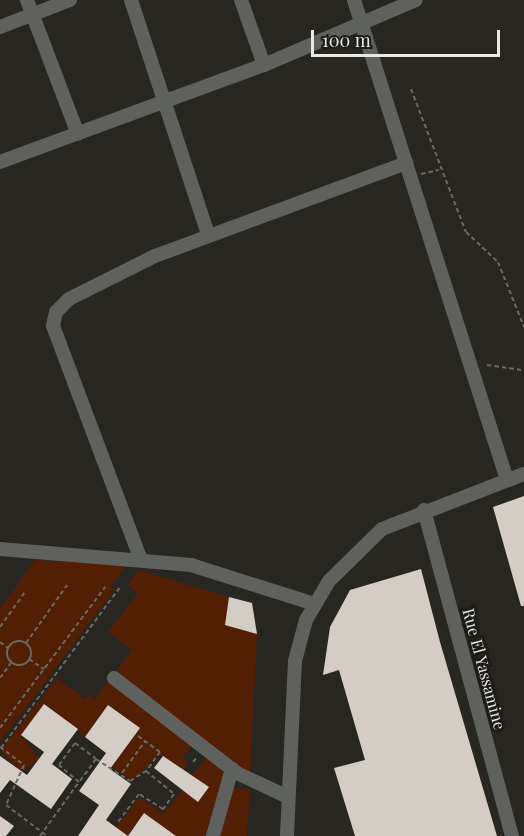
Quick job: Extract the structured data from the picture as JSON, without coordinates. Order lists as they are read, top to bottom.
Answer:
{
  "streets": {
    "street": ["Rue El Yassamine"]
  },
  "scale_bar": "100 m"
}
